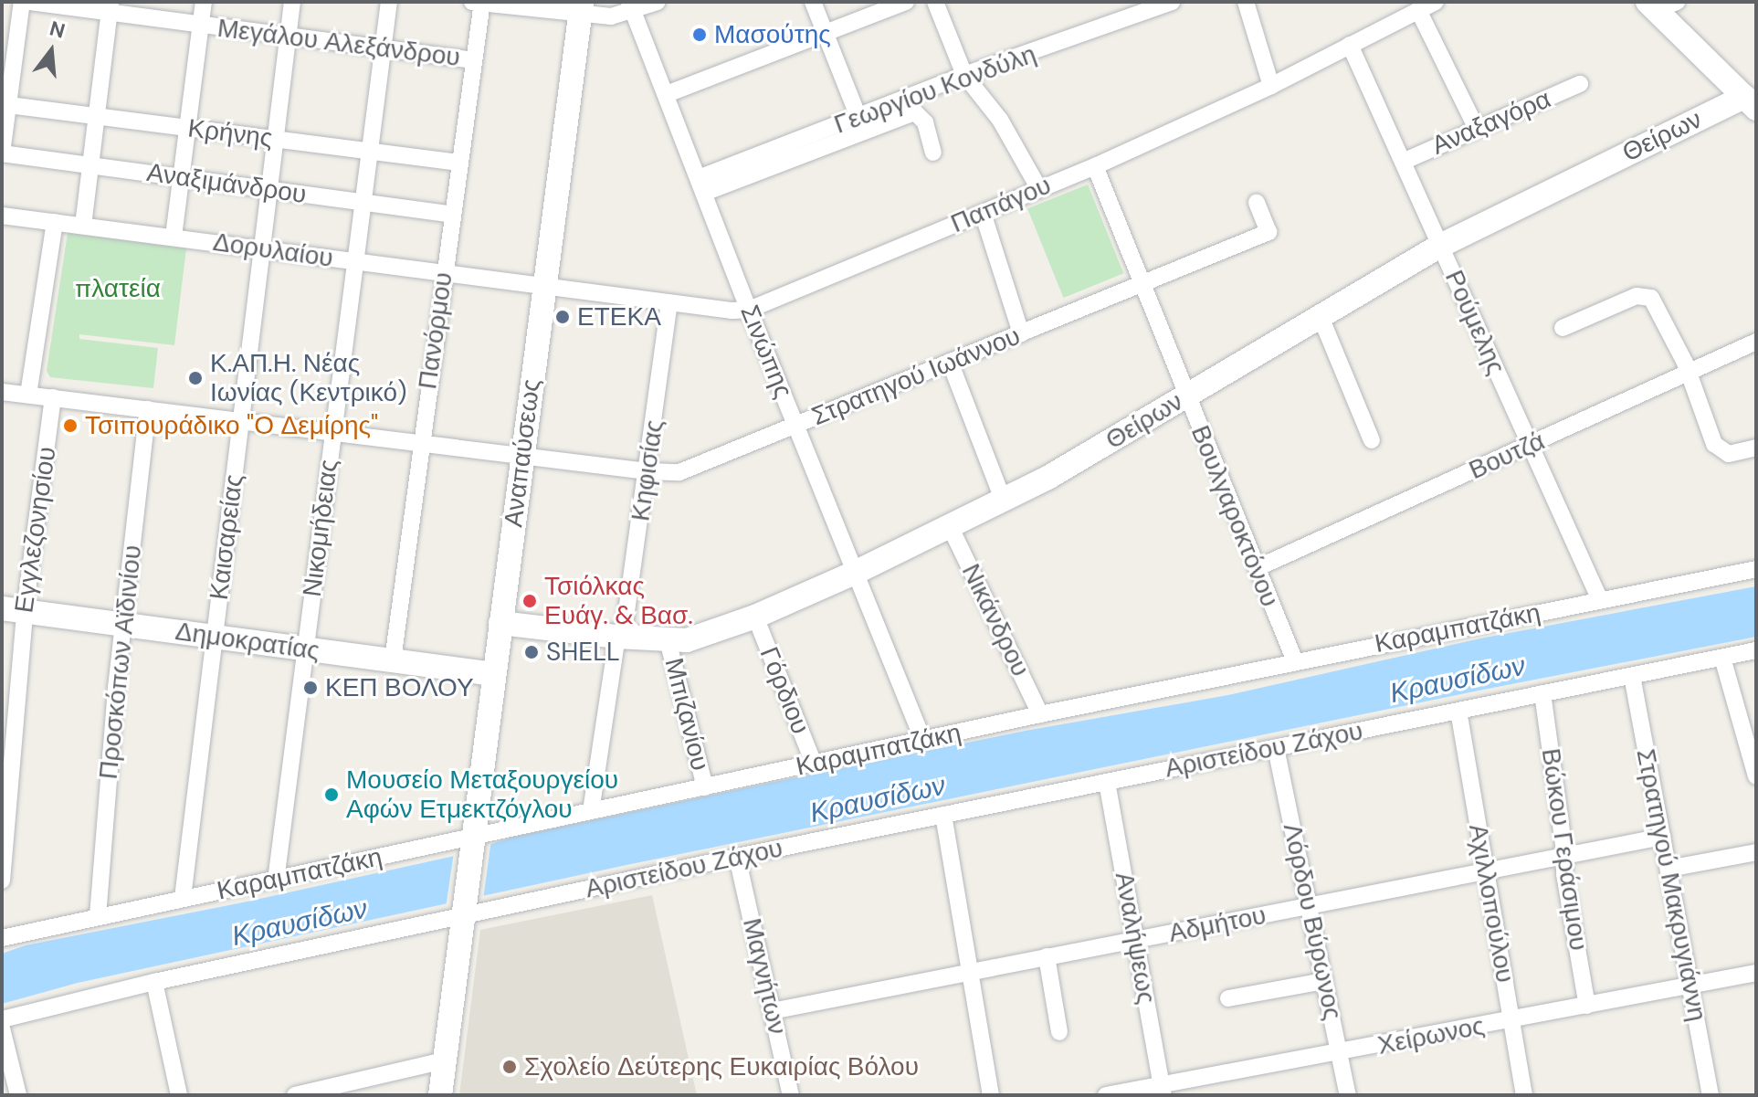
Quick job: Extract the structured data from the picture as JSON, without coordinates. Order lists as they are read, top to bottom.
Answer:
{
  "streets": {
    "street": [
      "Μεγάλου Αλεξάνδρου",
      "Γεωργίου Κονδύλη",
      "Αναξαγόρα",
      "Κρήνης",
      "Θείρων",
      "Αναξιμάνδρου",
      "Παπάγου",
      "Δορυλαίου",
      "Ρούμελης",
      "Πανόρμου",
      "Σινώπης",
      "Στρατηγού Ιωάννου",
      "Αναπαύσεως",
      "Βουτζά",
      "Κηφισίας",
      "Βουλγαροκτόνου",
      "Νικομήδειας",
      "Εγγλεζονησίου",
      "Καισαρείας",
      "Νικάνδρου",
      "Καραμπατζάκη",
      "Δημοκρατίας",
      "Προσκόπων Αϊδινίου",
      "Γόρδιου",
      "Μπιζανίου",
      "Αριστείδου Ζάχου",
      "Βώκου Γεράσιμου",
      "Στρατηγού Μακρυγιάννη",
      "Αχιλλοπούλου",
      "Λόρδου Βύρωνος",
      "Αδμήτου",
      "Αναλήψεως",
      "Μαγνήτων",
      "Χείρωνος"
    ]
  },
  "crossings": [
    ["Μεγάλου Αλεξάνδρου", "Πανόρμου"],
    ["Μεγάλου Αλεξάνδρου", "Νικομήδειας"],
    ["Μεγάλου Αλεξάνδρου", "Καισαρείας"],
    ["Γεωργίου Κονδύλη", "Σινώπης"],
    ["Αναξαγόρα", "Ρούμελης"],
    ["Κρήνης", "Πανόρμου"],
    ["Κρήνης", "Νικομήδειας"],
    ["Κρήνης", "Καισαρείας"],
    ["Θείρων", "Ρούμελης"],
    ["Θείρων", "Σινώπης"],
    ["Θείρων", "Αναπαύσεως"],
    ["Θείρων", "Κηφισίας"],
    ["Θείρων", "Βουλγαροκτόνου"],
    ["Θείρων", "Νικάνδρου"],
    ["Θείρων", "Γόρδιου"],
    ["Θείρων", "Μπιζανίου"],
    ["Αναξιμάνδρου", "Πανόρμου"],
    ["Αναξιμάνδρου", "Νικομήδειας"],
    ["Αναξιμάνδρου", "Καισαρείας"],
    ["Παπάγου", "Δορυλαίου"],
    ["Παπάγου", "Ρούμελης"],
    ["Παπάγου", "Σινώπης"],
    ["Παπάγου", "Αναπαύσεως"],
    ["Παπάγου", "Κηφισίας"],
    ["Παπάγου", "Βουλγαροκτόνου"],
    ["Δορυλαίου", "Πανόρμου"],
    ["Δορυλαίου", "Αναπαύσεως"],
    ["Δορυλαίου", "Νικομήδειας"],
    ["Δορυλαίου", "Καισαρείας"],
    ["Ρούμελης", "Βουτζά"],
    ["Ρούμελης", "Καραμπατζάκη"],
    ["Πανόρμου", "Στρατηγού Ιωάννου"],
    ["Πανόρμου", "Δημοκρατίας"],
    ["Σινώπης", "Στρατηγού Ιωάννου"],
    ["Σινώπης", "Καραμπατζάκη"],
    ["Στρατηγού Ιωάννου", "Αναπαύσεως"],
    ["Στρατηγού Ιωάννου", "Κηφισίας"],
    ["Στρατηγού Ιωάννου", "Βουλγαροκτόνου"],
    ["Στρατηγού Ιωάννου", "Νικομήδειας"],
    ["Στρατηγού Ιωάννου", "Εγγλεζονησίου"],
    ["Στρατηγού Ιωάννου", "Καισαρείας"],
    ["Στρατηγού Ιωάννου", "Προσκόπων Αϊδινίου"],
    ["Αναπαύσεως", "Καραμπατζάκη"],
    ["Αναπαύσεως", "Δημοκρατίας"],
    ["Αναπαύσεως", "Αριστείδου Ζάχου"],
    ["Βουτζά", "Βουλγαροκτόνου"],
    ["Κηφισίας", "Καραμπατζάκη"],
    ["Βουλγαροκτόνου", "Καραμπατζάκη"],
    ["Νικομήδειας", "Καραμπατζάκη"],
    ["Νικομήδειας", "Δημοκρατίας"],
    ["Εγγλεζονησίου", "Δημοκρατίας"],
    ["Καισαρείας", "Καραμπατζάκη"],
    ["Καισαρείας", "Δημοκρατίας"],
    ["Νικάνδρου", "Καραμπατζάκη"],
    ["Καραμπατζάκη", "Προσκόπων Αϊδινίου"],
    ["Καραμπατζάκη", "Γόρδιου"],
    ["Καραμπατζάκη", "Μπιζανίου"],
    ["Δημοκρατίας", "Προσκόπων Αϊδινίου"],
    ["Αριστείδου Ζάχου", "Βώκου Γεράσιμου"],
    ["Αριστείδου Ζάχου", "Στρατηγού Μακρυγιάννη"],
    ["Αριστείδου Ζάχου", "Αχιλλοπούλου"],
    ["Αριστείδου Ζάχου", "Λόρδου Βύρωνος"],
    ["Αριστείδου Ζάχου", "Αναλήψεως"],
    ["Αριστείδου Ζάχου", "Μαγνήτων"],
    ["Βώκου Γεράσιμου", "Αδμήτου"],
    ["Βώκου Γεράσιμου", "Χείρωνος"],
    ["Στρατηγού Μακρυγιάννη", "Αδμήτου"],
    ["Στρατηγού Μακρυγιάννη", "Χείρωνος"],
    ["Αχιλλοπούλου", "Αδμήτου"],
    ["Αχιλλοπούλου", "Χείρωνος"],
    ["Λόρδου Βύρωνος", "Αδμήτου"],
    ["Λόρδου Βύρωνος", "Χείρωνος"],
    ["Αδμήτου", "Αναλήψεως"],
    ["Αδμήτου", "Μαγνήτων"],
    ["Αναλήψεως", "Χείρωνος"]
  ],
  "water": ["Κραυσίδων"],
  "parks": ["πλατεία"],
  "places": [
    "Μασούτης",
    "ΕΤΕΚΑ",
    "Κ.ΑΠ.Η. Νέας Ιωνίας (Κεντρικό)",
    "Τσιπουράδικο \"Ο Δεμίρης\"",
    "Τσιόλκας Ευάγ. & Βασ.",
    "SHELL",
    "ΚΕΠ ΒΟΛΟΥ",
    "Μουσείο Μεταξουργείου Αφών Ετμεκτζόγλου",
    "Σχολείο Δεύτερης Ευκαιρίας Βόλου"
  ],
  "north": "top"
}
